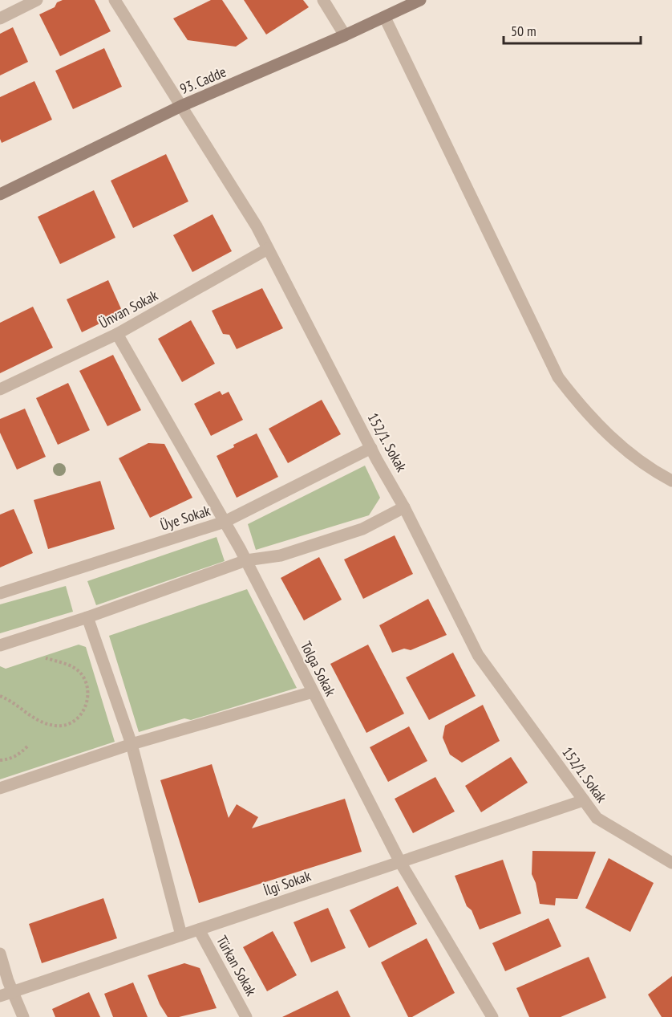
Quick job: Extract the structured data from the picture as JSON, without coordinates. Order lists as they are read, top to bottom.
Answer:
{
  "streets": {
    "main road": ["93. Cadde"],
    "street": [
      "Ünvan Sokak",
      "152/1. Sokak",
      "Üye Sokak",
      "Tolga Sokak",
      "İlgi Sokak",
      "Türkan Sokak"
    ]
  },
  "crossings": [
    ["93. Cadde", "152/1. Sokak"],
    ["Ünvan Sokak", "152/1. Sokak"],
    ["Ünvan Sokak", "Tolga Sokak"],
    ["152/1. Sokak", "Üye Sokak"],
    ["152/1. Sokak", "İlgi Sokak"],
    ["Üye Sokak", "Tolga Sokak"],
    ["Tolga Sokak", "İlgi Sokak"],
    ["İlgi Sokak", "Türkan Sokak"]
  ],
  "scale_bar": "50 m"
}
